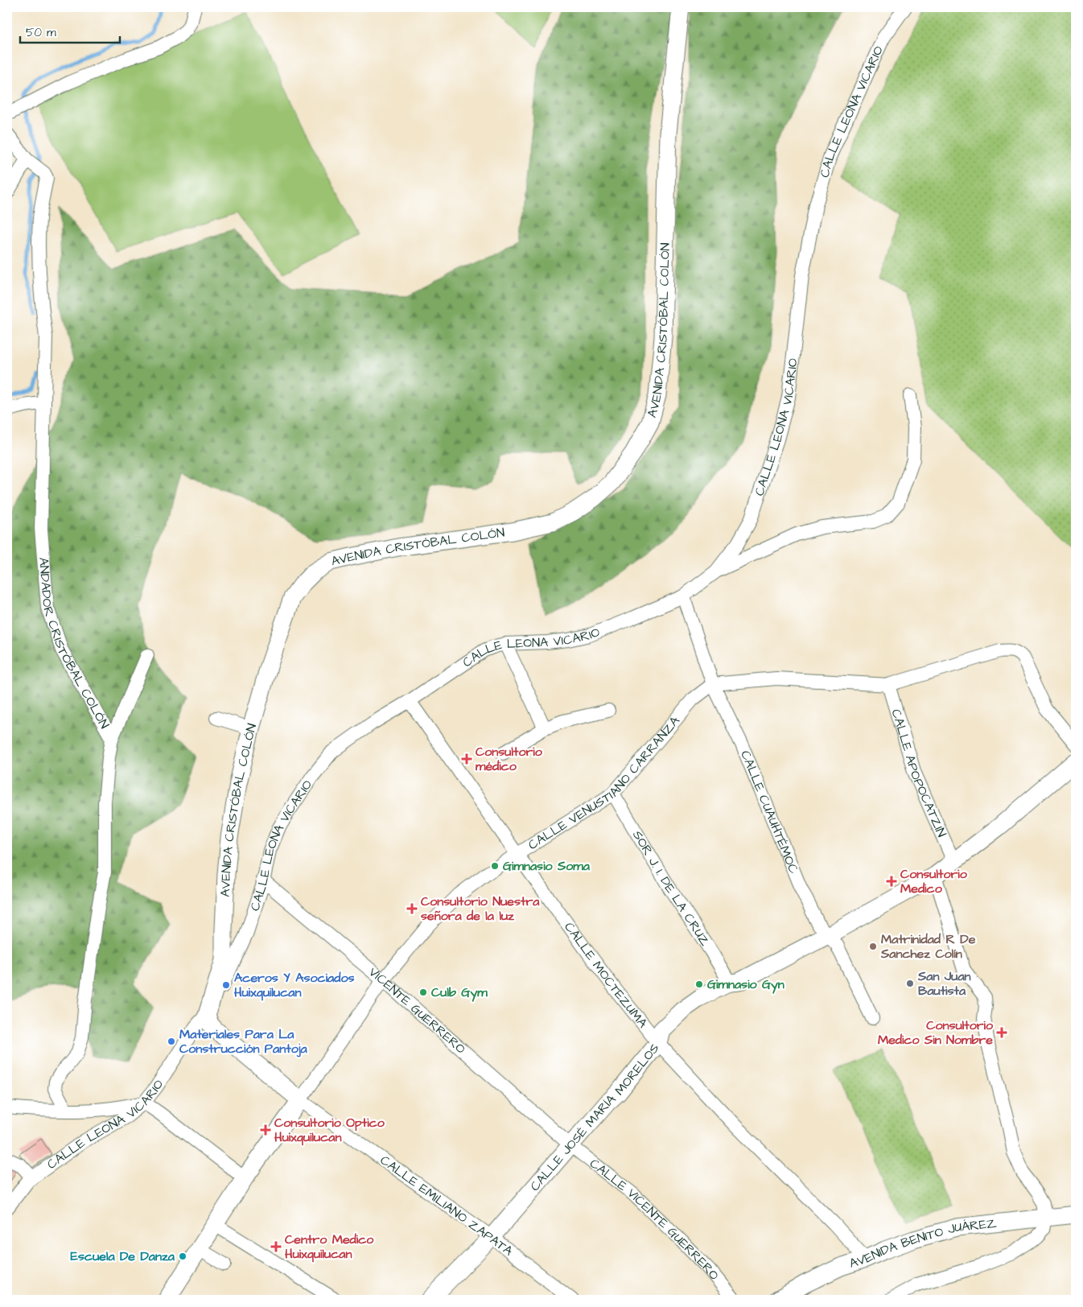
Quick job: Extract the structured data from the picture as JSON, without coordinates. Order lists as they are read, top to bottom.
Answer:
{
  "streets": {
    "main road": ["AVENIDA CRISTÓBAL COLÓN", "CALLE JOSÉ MARÍA MORELOS", "AVENIDA BENITO JUÁREZ"],
    "street": [
      "CALLE LEONA VICARIO",
      "ANDADOR CRISTÓBAL COLÓN",
      "CALLE APOPOCATZIN",
      "CALLE VENUSTIANO CARRANZA",
      "CALLE CUAUHTÉMOC",
      "SOR J. I. DE LA CRUZ",
      "CALLE MOCTEZUMA",
      "VICENTE GUERRERO",
      "CALLE EMILIANO ZAPATA",
      "CALLE VICENTE GUERRERO"
    ]
  },
  "crossings": [
    ["CALLE LEONA VICARIO", "AVENIDA CRISTÓBAL COLÓN"],
    ["CALLE LEONA VICARIO", "CALLE CUAUHTÉMOC"],
    ["CALLE LEONA VICARIO", "CALLE MOCTEZUMA"],
    ["CALLE LEONA VICARIO", "VICENTE GUERRERO"],
    ["CALLE APOPOCATZIN", "CALLE JOSÉ MARÍA MORELOS"],
    ["CALLE VENUSTIANO CARRANZA", "CALLE CUAUHTÉMOC"],
    ["CALLE VENUSTIANO CARRANZA", "SOR J. I. DE LA CRUZ"],
    ["CALLE VENUSTIANO CARRANZA", "CALLE MOCTEZUMA"],
    ["CALLE VENUSTIANO CARRANZA", "VICENTE GUERRERO"],
    ["CALLE VENUSTIANO CARRANZA", "CALLE EMILIANO ZAPATA"],
    ["CALLE CUAUHTÉMOC", "CALLE JOSÉ MARÍA MORELOS"],
    ["SOR J. I. DE LA CRUZ", "CALLE JOSÉ MARÍA MORELOS"],
    ["CALLE MOCTEZUMA", "CALLE JOSÉ MARÍA MORELOS"],
    ["CALLE MOCTEZUMA", "AVENIDA BENITO JUÁREZ"],
    ["VICENTE GUERRERO", "CALLE JOSÉ MARÍA MORELOS"],
    ["VICENTE GUERRERO", "CALLE VICENTE GUERRERO"],
    ["CALLE JOSÉ MARÍA MORELOS", "CALLE EMILIANO ZAPATA"],
    ["CALLE JOSÉ MARÍA MORELOS", "CALLE VICENTE GUERRERO"]
  ],
  "places": {
    "health": [
      "Consultorio médico",
      "Consultorio Medico",
      "Consultorio Nuestra señora de la luz",
      "Consultorio Medico Sin Nombre",
      "Consultorio Optico Huixquilucan",
      "Centro Medico Huixquilucan"
    ],
    "other": [
      "Gimnasio Soma",
      "Matrinidad R De Sanchez Colín",
      "San Juan Bautista",
      "Gimnasio Gyn",
      "Aceros Y Asociados Huixquilucan",
      "Culb Gym",
      "Materiales Para La Construcción Pantoja",
      "Escuela De Danza"
    ]
  },
  "scale_bar": "50 m"
}
